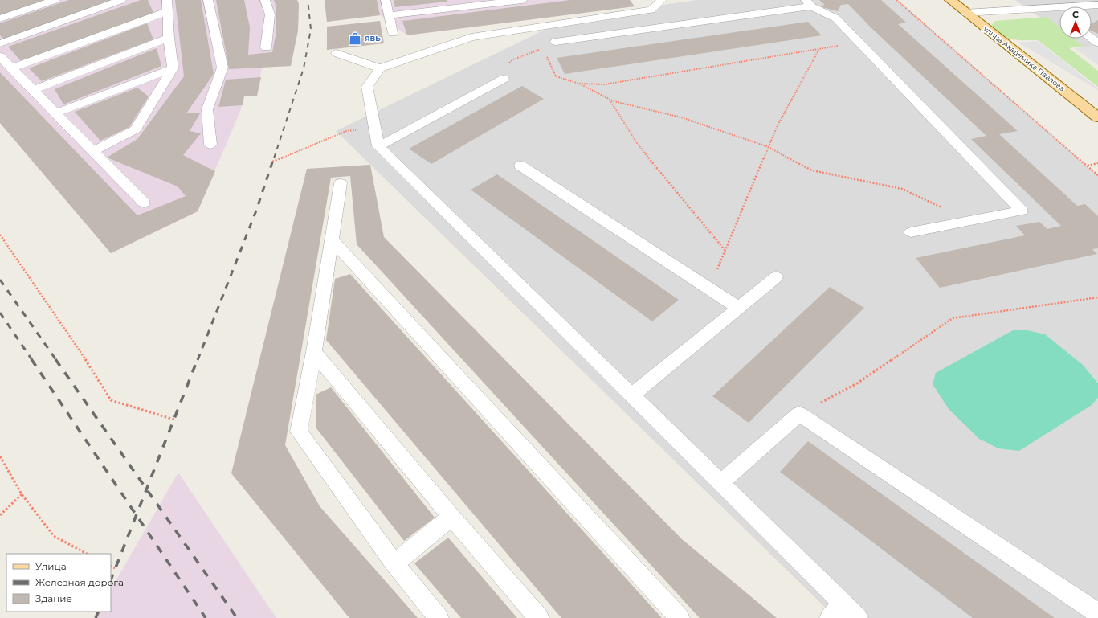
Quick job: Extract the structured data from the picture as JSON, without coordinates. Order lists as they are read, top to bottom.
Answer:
{
  "streets": {
    "main road": ["улица Академика Павлова"]
  },
  "places": {
    "shop": ["ЯВЬ"]
  },
  "legend": ["Улица", "Железная дорога", "Здание"],
  "north": "top"
}
